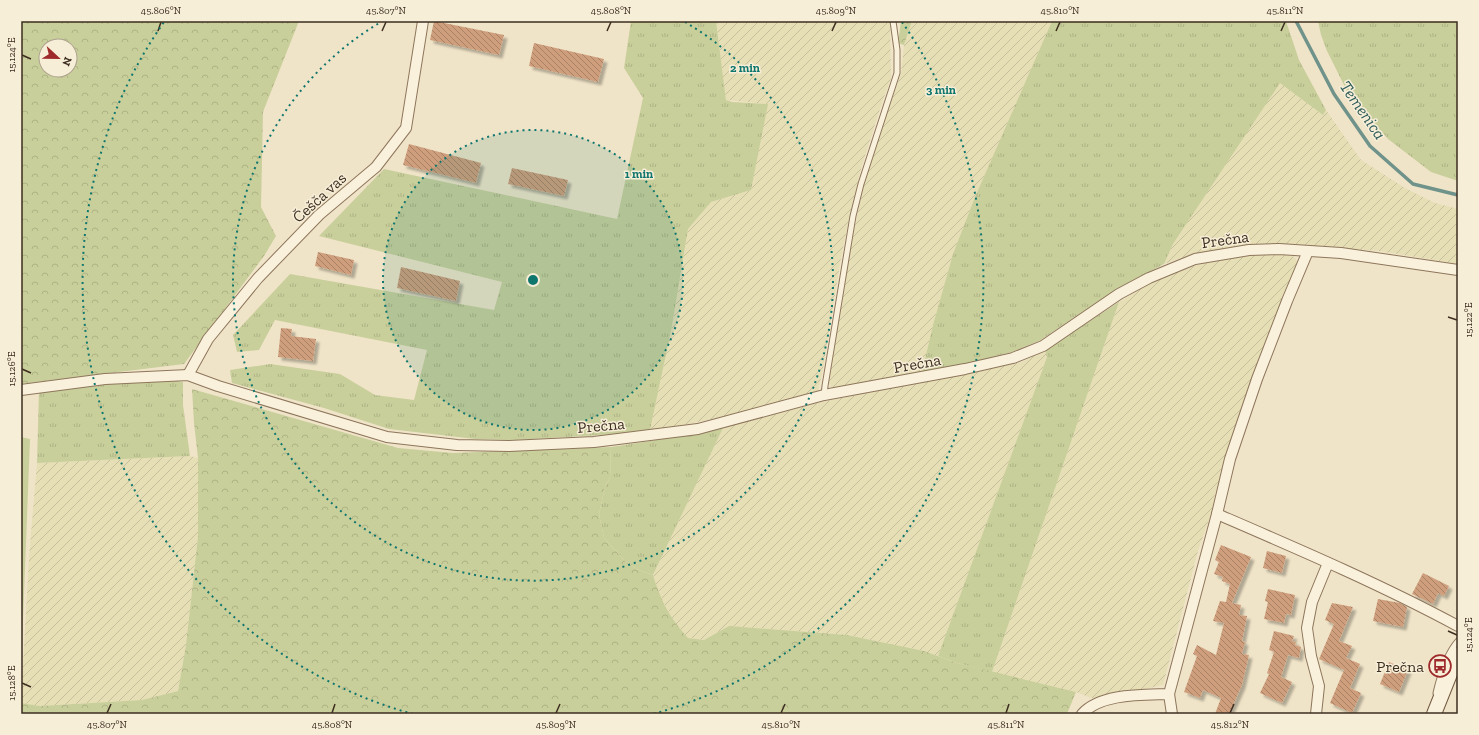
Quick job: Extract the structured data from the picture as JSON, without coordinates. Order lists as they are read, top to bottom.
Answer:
{
  "streets": {
    "street": ["Češča vas", "Prečna"]
  },
  "crossings": [
    ["Češča vas", "Prečna"]
  ],
  "water": ["Temenica"],
  "places": {
    "bus stop": ["Prečna"]
  },
  "north": "right",
  "coordinates": [
    "45.806°N",
    "45.807°N",
    "45.808°N",
    "45.809°N",
    "45.810°N",
    "45.811°N",
    "15.124°E",
    "15.122°E",
    "15.126°E",
    "15.128°E",
    "45.812°N"
  ],
  "rings": ["2 min", "3 min", "1 min"]
}
